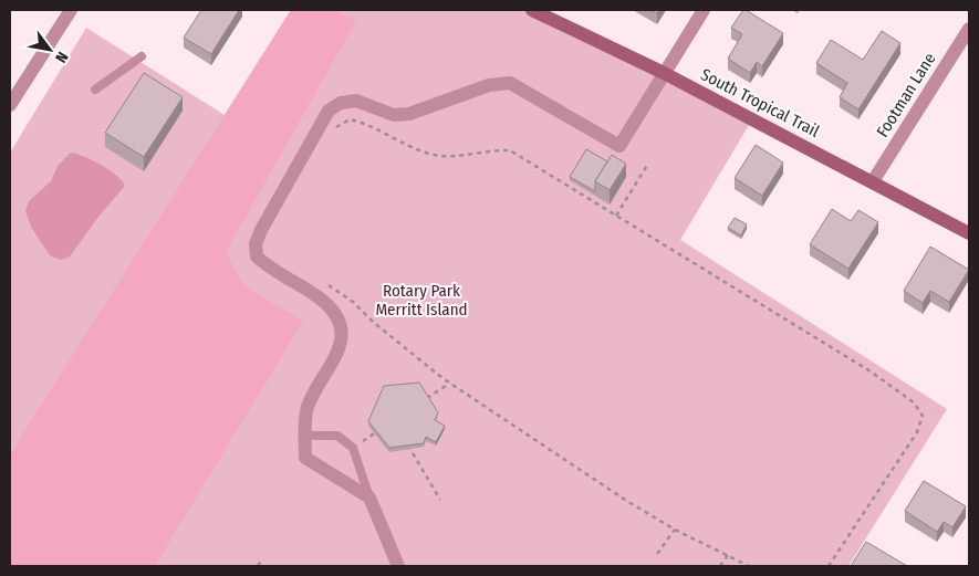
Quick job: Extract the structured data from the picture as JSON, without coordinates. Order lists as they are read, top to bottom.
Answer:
{
  "streets": {
    "street": ["Footman Lane", "South Tropical Trail"]
  },
  "crossings": [
    ["Footman Lane", "South Tropical Trail"]
  ],
  "parks": ["Rotary Park Merritt Island"],
  "north": "bottom right"
}
